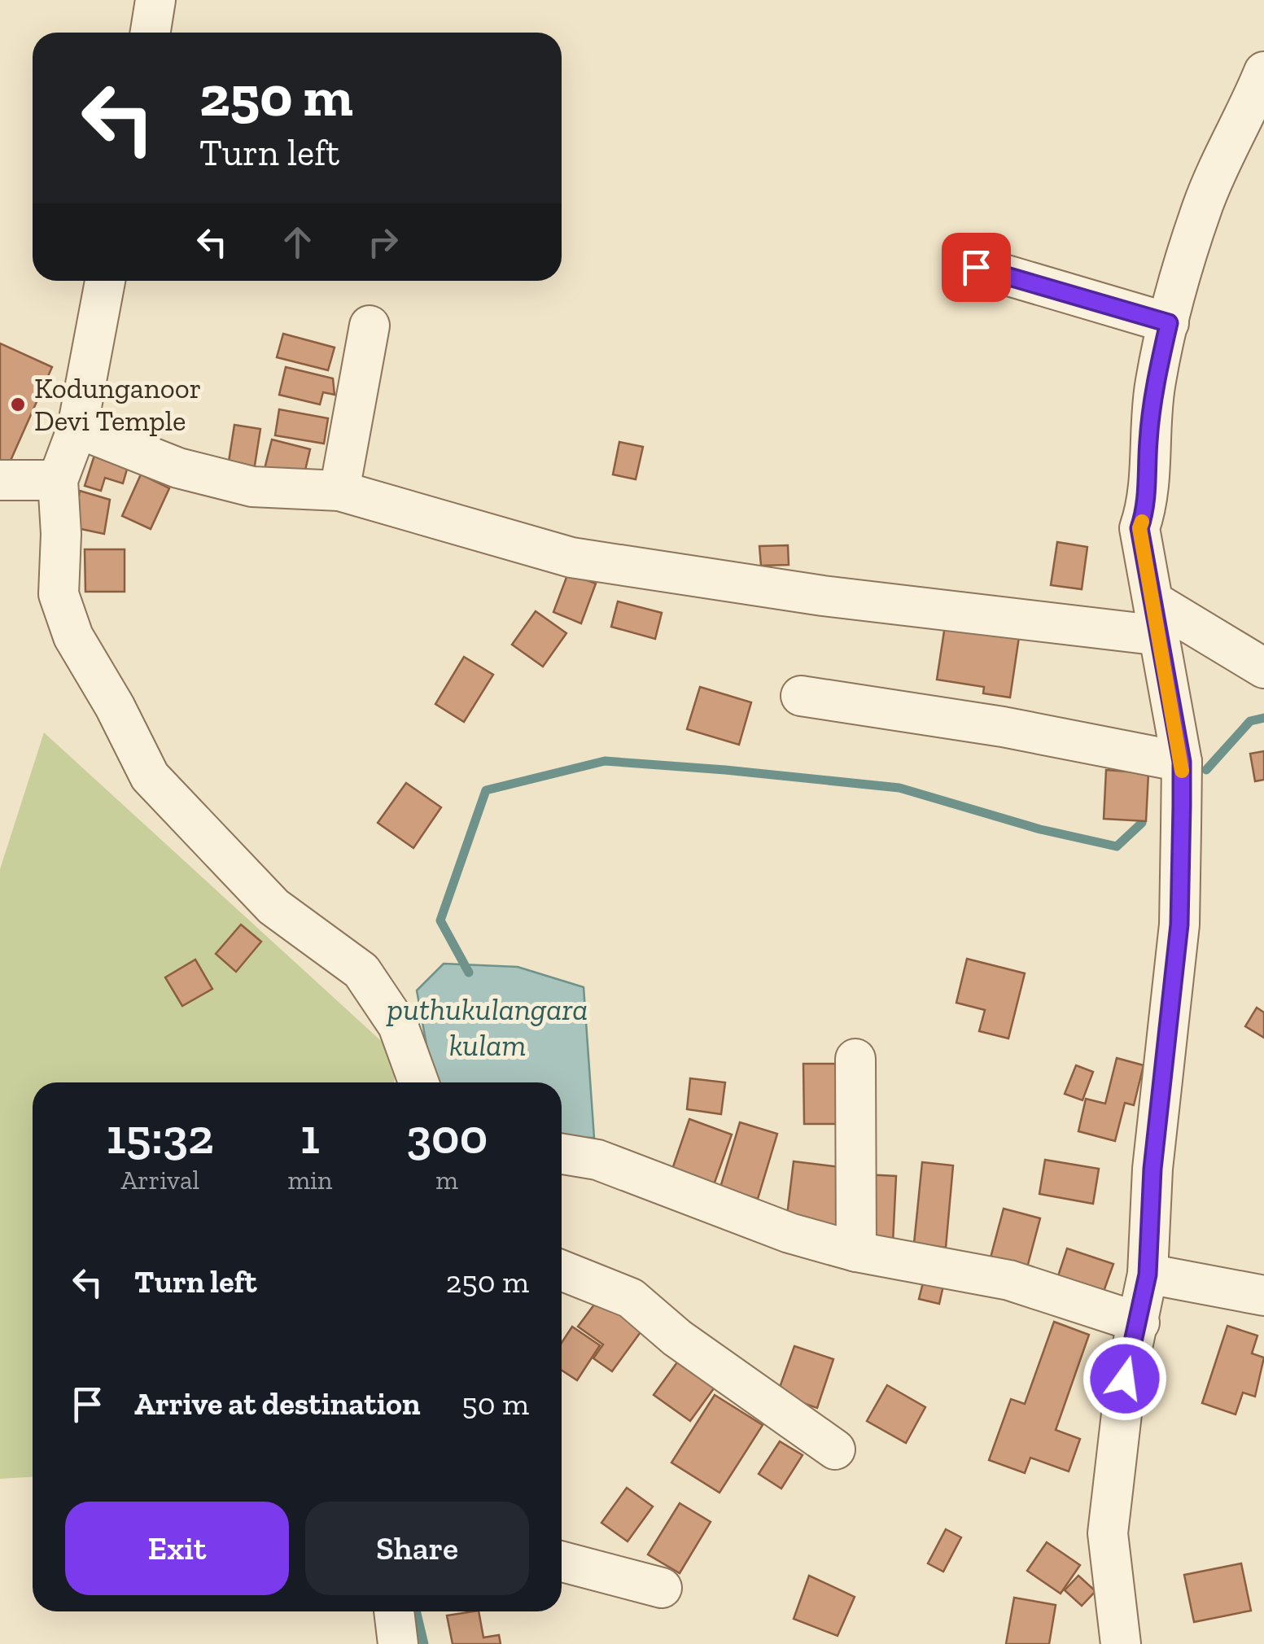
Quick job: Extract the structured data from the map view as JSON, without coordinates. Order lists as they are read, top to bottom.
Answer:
{
  "water": ["puthukulangara kulam"],
  "places": ["Kodunganoor Devi Temple"],
  "page": {
    "turn": ["250 m", "Turn left"],
    "eta": [
      "15:32",
      "Arrival",
      "1",
      "min",
      "300",
      "m"
    ],
    "list": [
      {
        "name": "Turn left",
        "value": "250 m"
      },
      {
        "name": "Arrive at destination",
        "value": "50 m"
      }
    ],
    "buttons": ["Exit", "Share"]
  }
}
